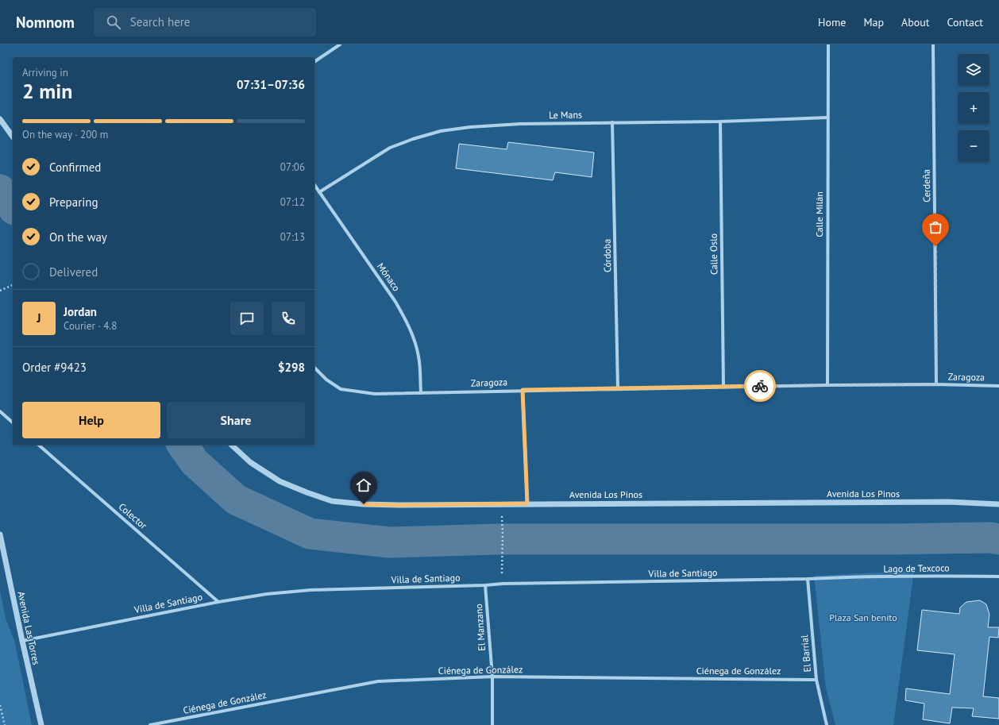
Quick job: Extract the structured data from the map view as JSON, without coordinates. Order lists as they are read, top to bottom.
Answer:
{
  "streets": {
    "street": [
      "Le Mans",
      "Cerdeña",
      "Calle Milán",
      "Calle Oslo",
      "Córdoba",
      "Mónaco",
      "Zaragoza",
      "Avenida Los Pinos",
      "Colector",
      "Lago de Texcoco",
      "Villa de Santiago",
      "El Manzano",
      "Avenida Las Torres",
      "El Barrial",
      "Ciénega de González"
    ]
  },
  "crossings": [
    ["Le Mans", "Calle Milán"],
    ["Le Mans", "Calle Oslo"],
    ["Le Mans", "Córdoba"],
    ["Le Mans", "Mónaco"],
    ["Cerdeña", "Zaragoza"],
    ["Calle Milán", "Zaragoza"],
    ["Calle Oslo", "Zaragoza"],
    ["Córdoba", "Zaragoza"],
    ["Mónaco", "Zaragoza"],
    ["Colector", "Villa de Santiago"],
    ["Lago de Texcoco", "Villa de Santiago"],
    ["Villa de Santiago", "El Manzano"],
    ["Villa de Santiago", "Avenida Las Torres"],
    ["Villa de Santiago", "El Barrial"],
    ["El Manzano", "Ciénega de González"],
    ["El Barrial", "Ciénega de González"]
  ],
  "parks": ["Plaza San benito"],
  "page": {
    "header": "Nomnom",
    "search": "Search here",
    "nav": [
      "Home",
      "Map",
      "About",
      "Contact"
    ],
    "map_buttons": ["+", "−"],
    "heading": ["2 min", "Arriving in", "07:31–07:36"],
    "panel": [
      "Jordan",
      "Courier · 4.8",
      "Order #9423",
      "$298"
    ],
    "bar": "On the way · 200 m",
    "list": [
      ["Confirmed", "07:06"],
      ["Preparing", "07:12"],
      ["On the way", "07:13"],
      "Delivered"
    ],
    "round": "J",
    "buttons": ["Help", "Share"]
  }
}
